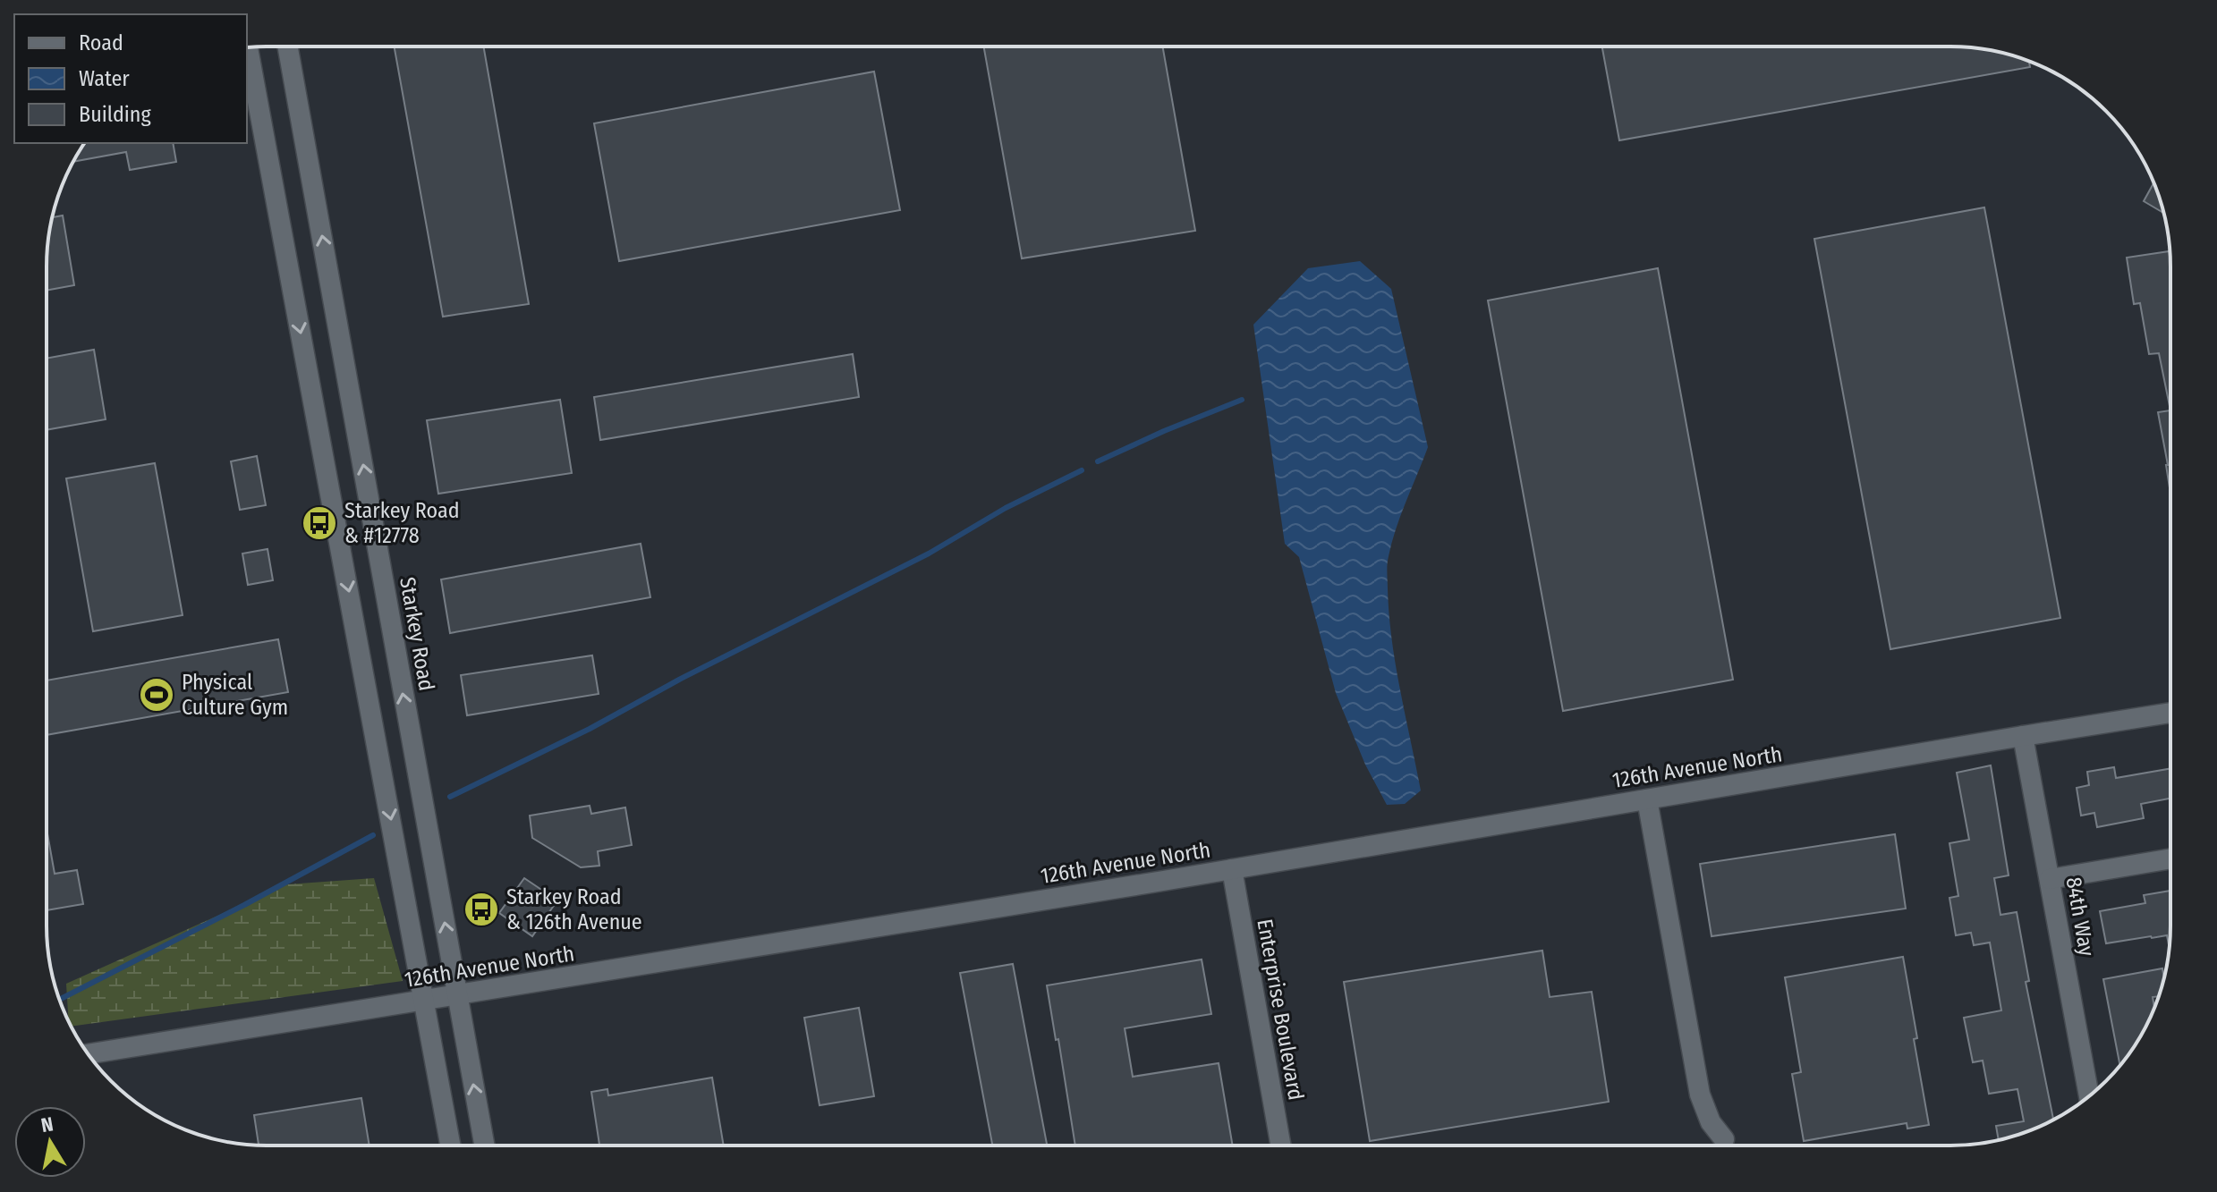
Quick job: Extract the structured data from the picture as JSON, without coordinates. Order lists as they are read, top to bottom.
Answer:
{
  "streets": {
    "street": [
      "Starkey Road",
      "126th Avenue North",
      "84th Way",
      "Enterprise Boulevard"
    ]
  },
  "crossings": [
    ["Starkey Road", "126th Avenue North"],
    ["126th Avenue North", "84th Way"],
    ["126th Avenue North", "Enterprise Boulevard"]
  ],
  "places": {
    "bus stop": ["Starkey Road & #12778", "Starkey Road & 126th Avenue"],
    "sports": ["Physical Culture Gym"]
  },
  "legend": ["Road", "Water", "Building"],
  "north": "top"
}
